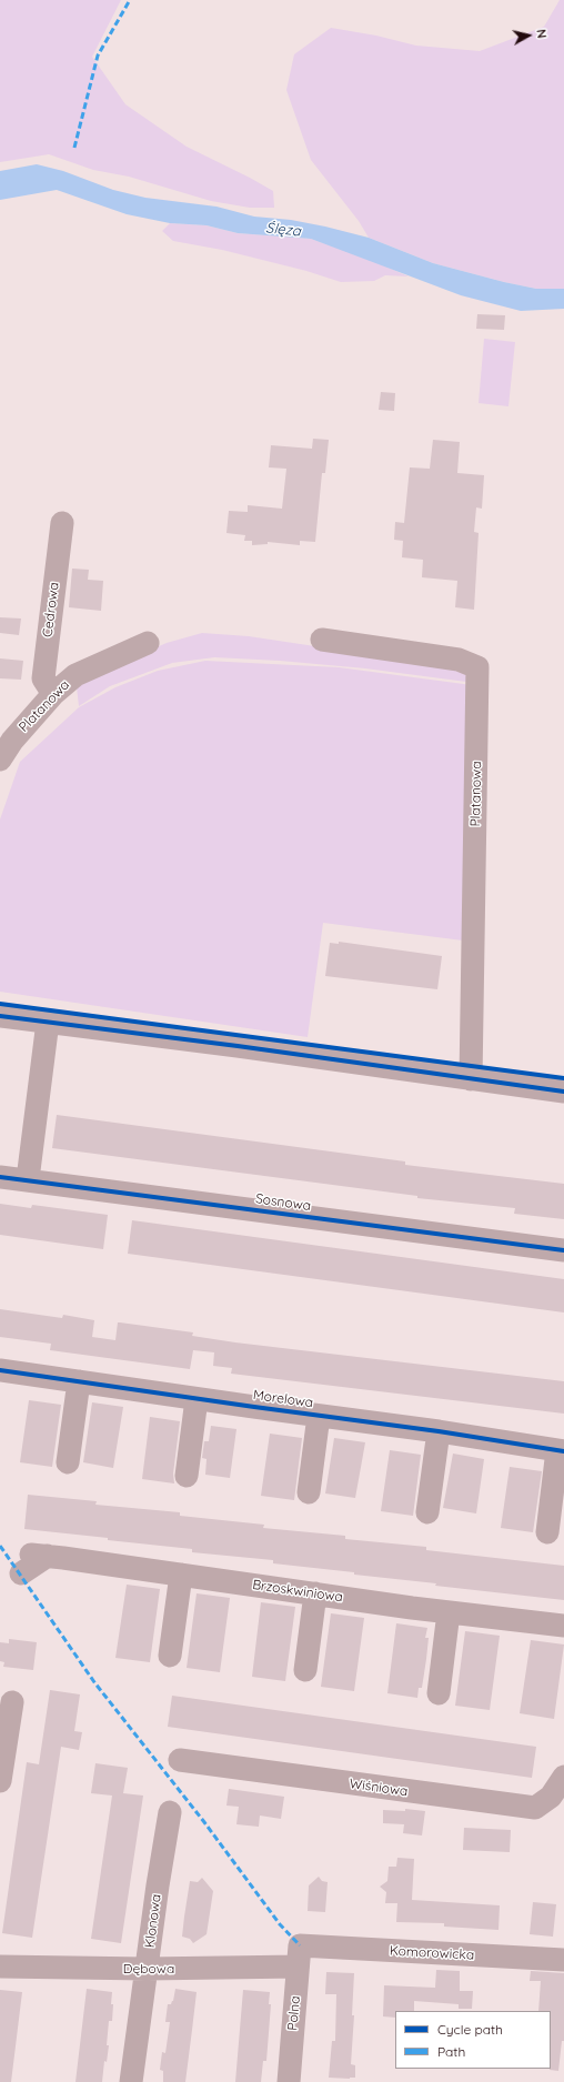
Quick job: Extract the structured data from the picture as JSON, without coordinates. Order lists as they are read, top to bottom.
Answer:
{
  "streets": {
    "street": [
      "Cedrowa",
      "Platanowa",
      "Sosnowa",
      "Morelowa",
      "Brzoskwiniowa",
      "Wiśniowa",
      "Klonowa",
      "Komorowicka",
      "Dębowa",
      "Polna"
    ]
  },
  "crossings": [
    ["Cedrowa", "Platanowa"],
    ["Klonowa", "Dębowa"],
    ["Komorowicka", "Dębowa"],
    ["Komorowicka", "Polna"],
    ["Dębowa", "Polna"]
  ],
  "water": ["Ślęza"],
  "legend": ["Cycle path", "Path"],
  "north": "right"
}
